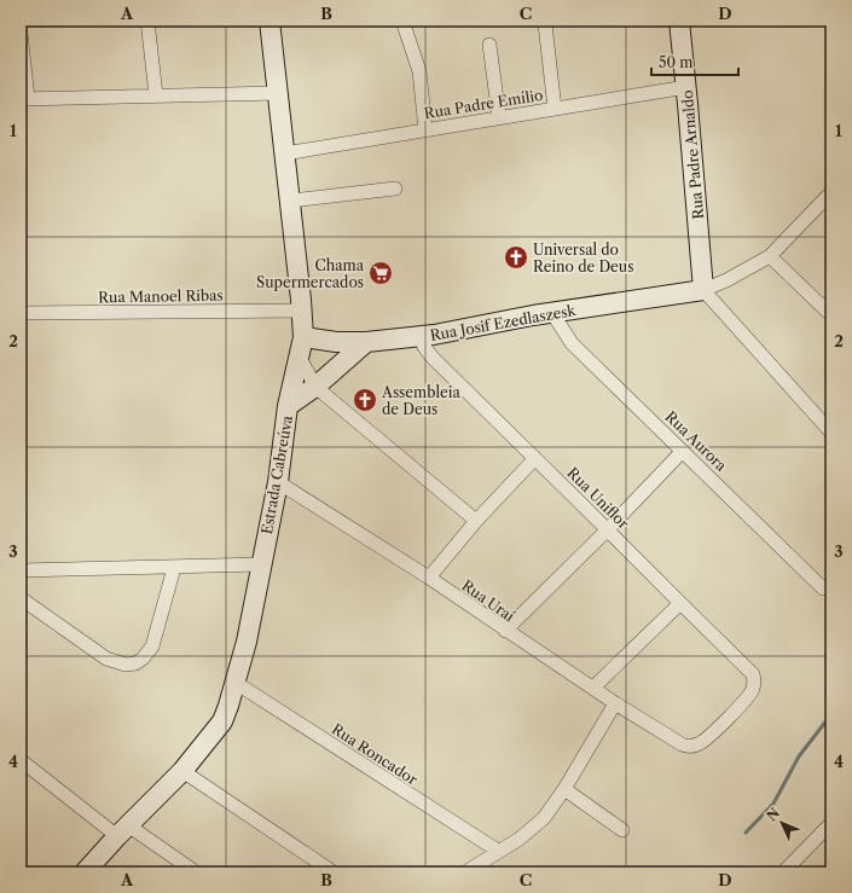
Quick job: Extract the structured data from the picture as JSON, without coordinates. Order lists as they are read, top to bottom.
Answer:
{
  "streets": {
    "main road": ["Rua Padre Arnaldo", "Rua Josif Ezedlaszesk", "Estrada Cabreúva"],
    "street": [
      "Rua Padre Emílio",
      "Rua Manoel Ribas",
      "Rua Aurora",
      "Rua Uniflor",
      "Rua Uraí",
      "Rua Roncador"
    ]
  },
  "crossings": [
    ["Rua Padre Emílio", "Rua Padre Arnaldo"],
    ["Rua Padre Emílio", "Estrada Cabreúva"],
    ["Rua Padre Arnaldo", "Rua Josif Ezedlaszesk"],
    ["Rua Manoel Ribas", "Estrada Cabreúva"],
    ["Rua Josif Ezedlaszesk", "Rua Aurora"],
    ["Rua Josif Ezedlaszesk", "Estrada Cabreúva"],
    ["Rua Josif Ezedlaszesk", "Rua Uniflor"],
    ["Estrada Cabreúva", "Rua Uraí"],
    ["Estrada Cabreúva", "Rua Roncador"],
    ["Rua Uniflor", "Rua Uraí"]
  ],
  "places": {
    "church": ["Universal do Reino de Deus", "Assembleia de Deus"],
    "supermarket": ["Chama Supermercados"]
  },
  "scale_bar": "50 m",
  "north": "top left",
  "grid": {
    "columns": [
      "A",
      "B",
      "C",
      "D"
    ],
    "rows": [
      "1",
      "2",
      "3",
      "4"
    ]
  }
}
